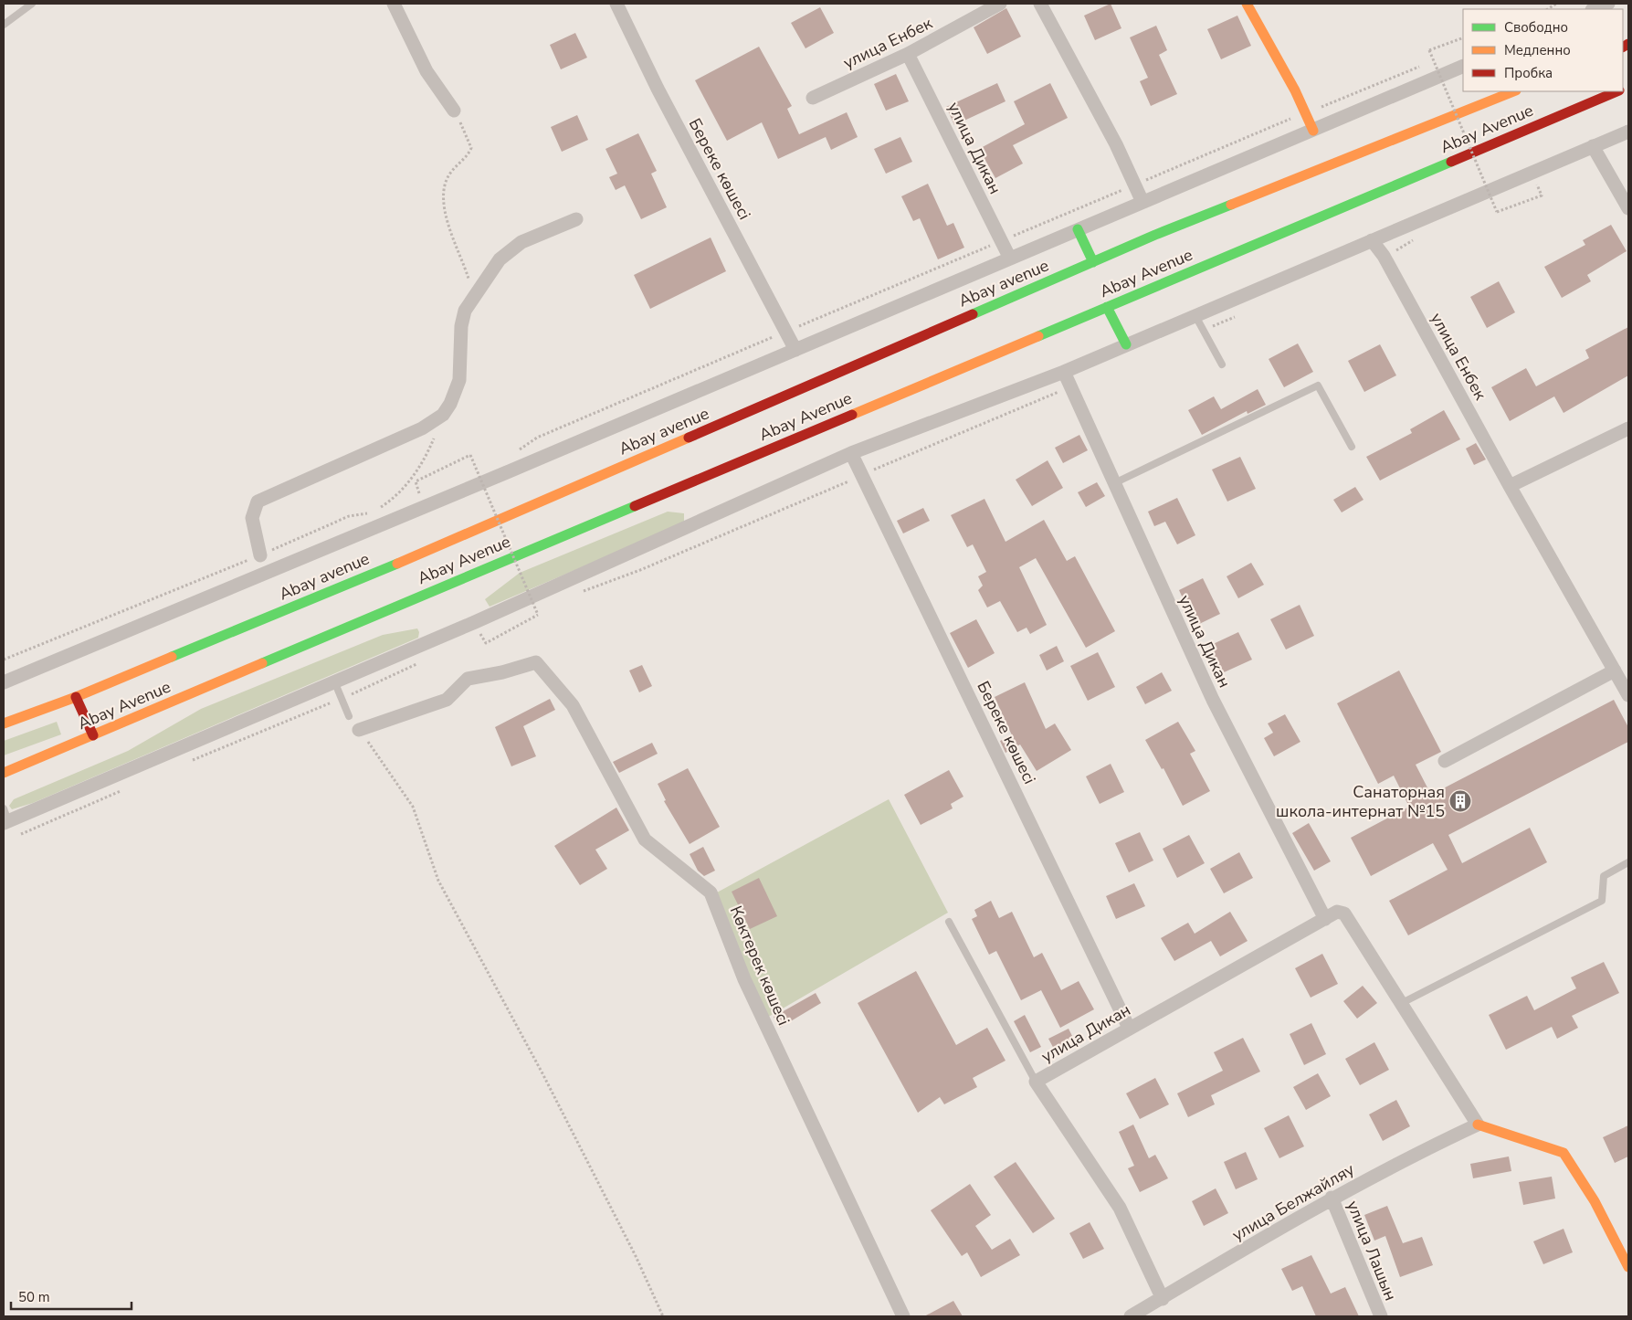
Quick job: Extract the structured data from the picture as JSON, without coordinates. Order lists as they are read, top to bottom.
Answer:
{
  "streets": {
    "main road": ["Abay Avenue", "Abay avenue"],
    "street": [
      "улица Енбек",
      "улица Дикан",
      "Береке көшесі",
      "Көктерек көшесі",
      "улица Белжайляу",
      "улица Лашын"
    ]
  },
  "crossings": [
    ["улица Енбек", "улица Дикан"],
    ["Abay Avenue", "Abay avenue"],
    ["улица Дикан", "Береке көшесі"],
    ["улица Дикан", "улица Белжайляу"],
    ["улица Белжайляу", "улица Лашын"]
  ],
  "places": {
    "building": ["Санаторная школа-интернат №15"]
  },
  "legend": ["Свободно", "Медленно", "Пробка"],
  "scale_bar": "50 m"
}
